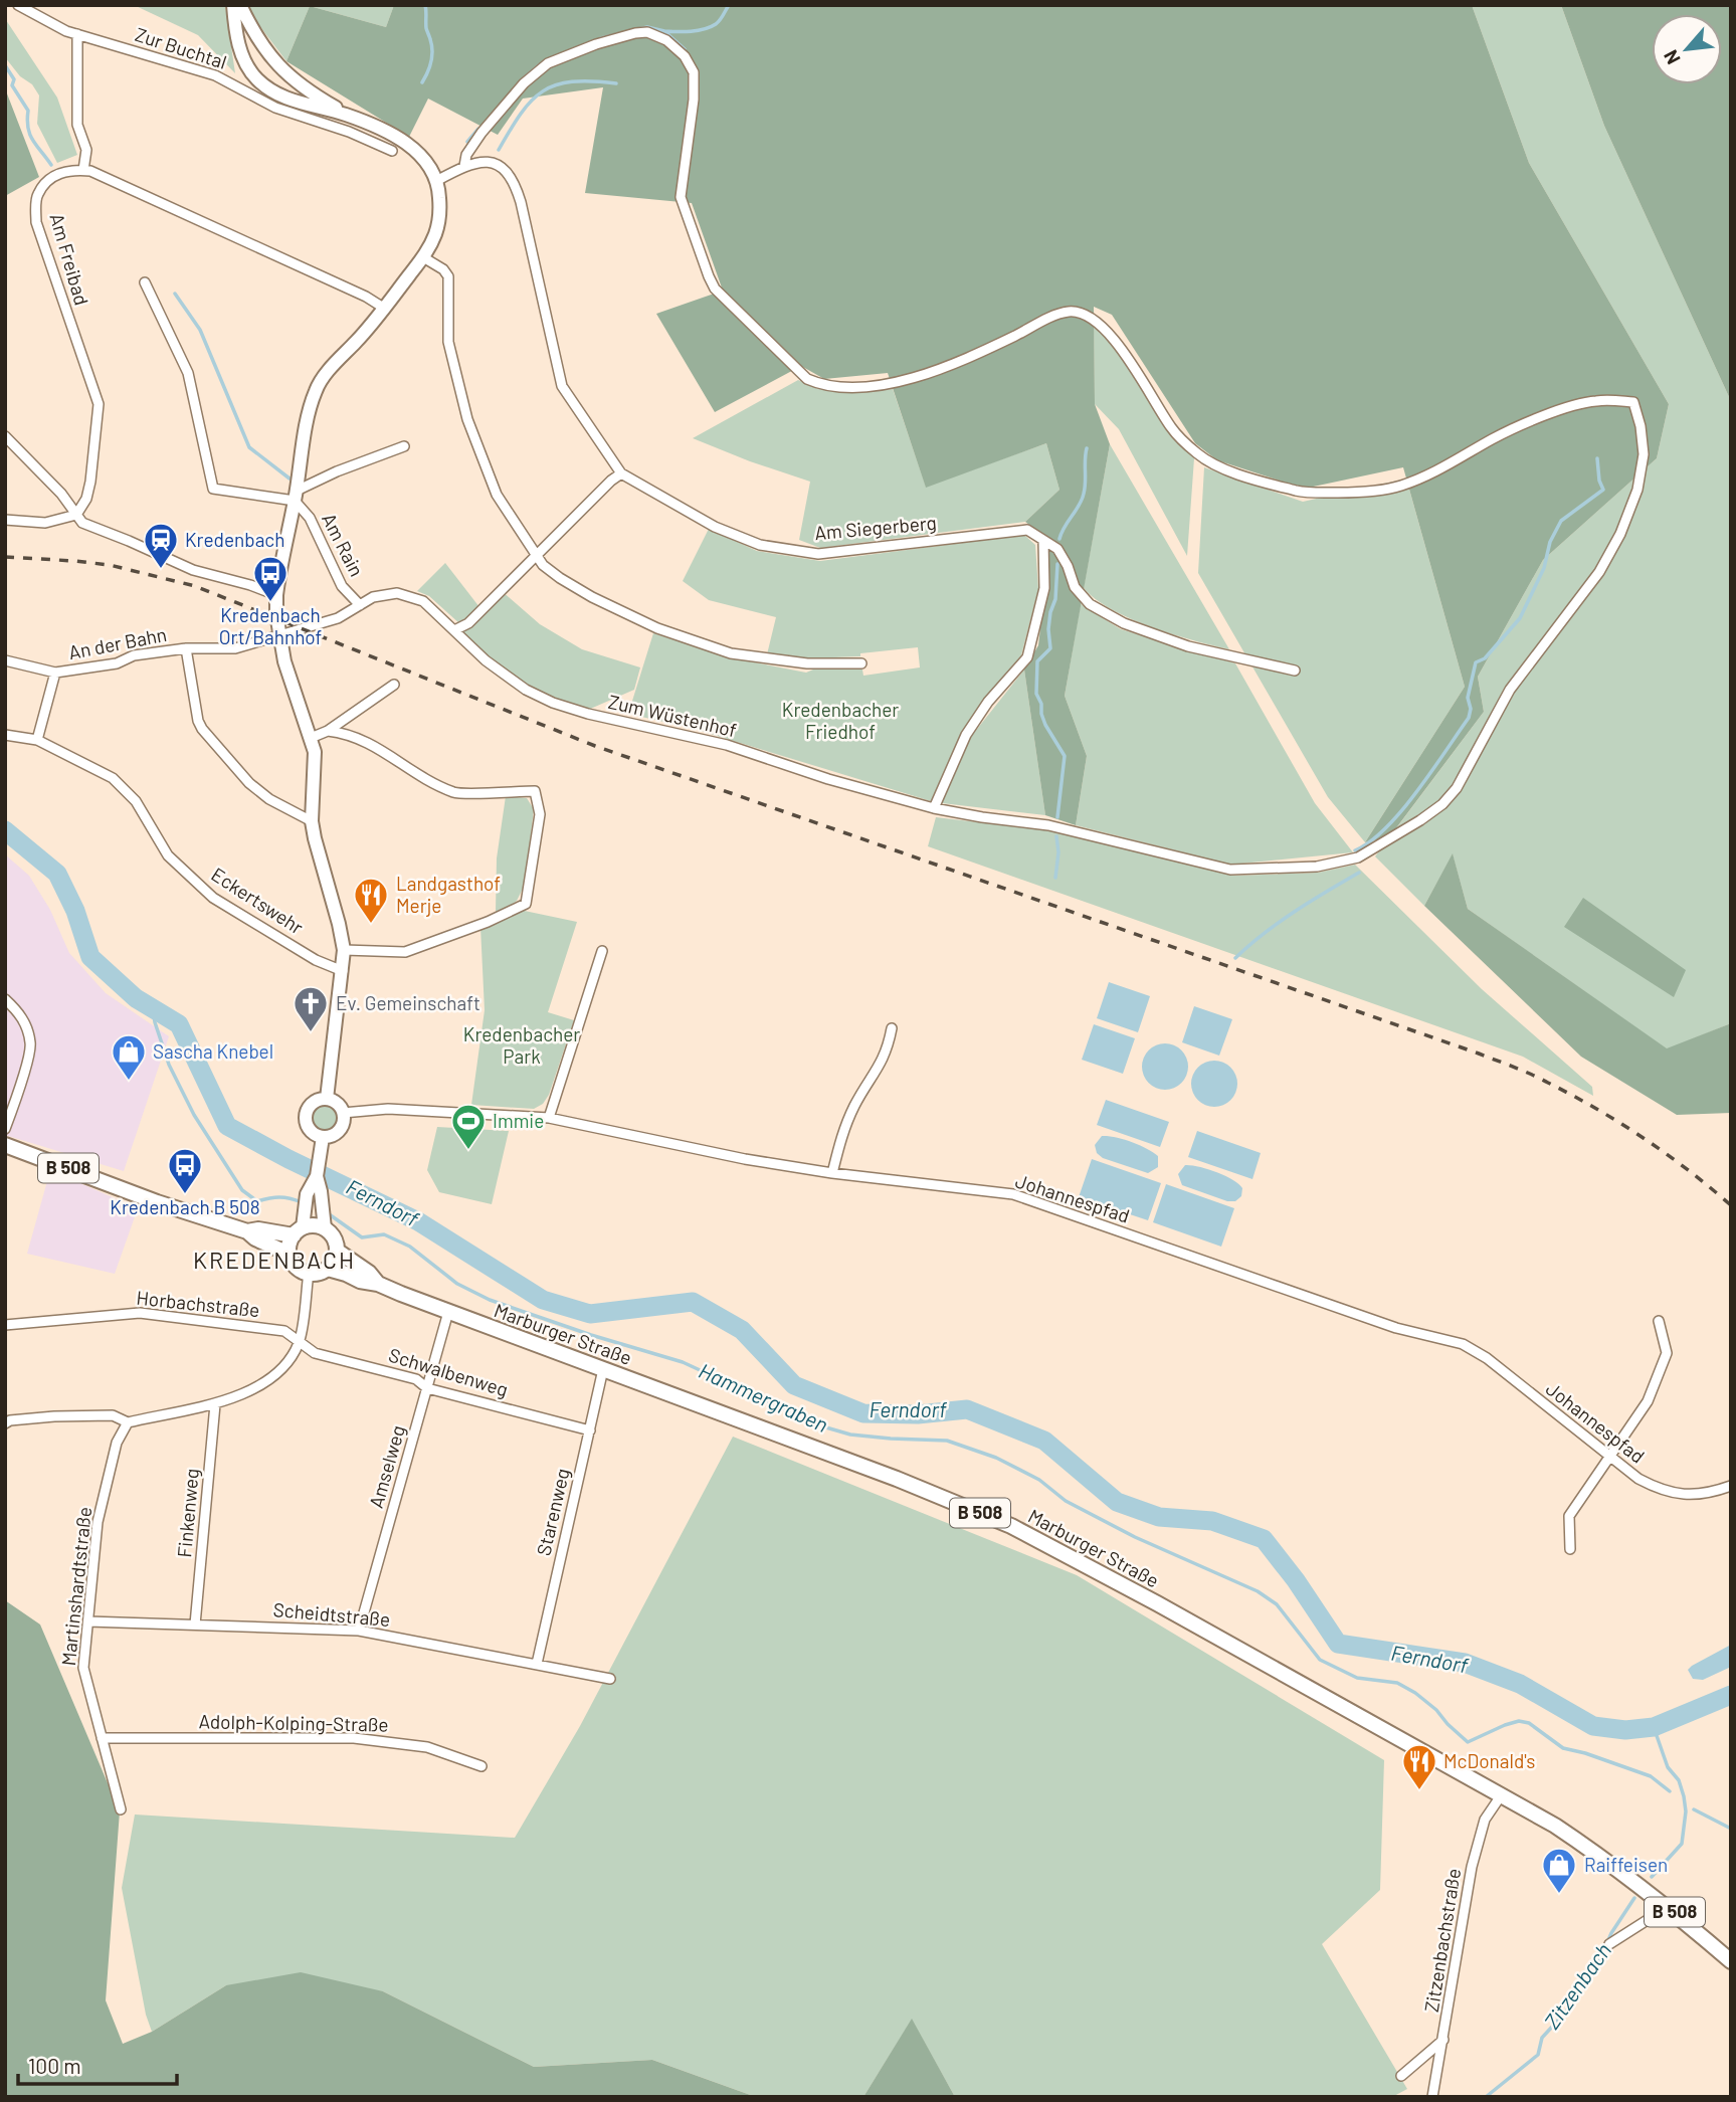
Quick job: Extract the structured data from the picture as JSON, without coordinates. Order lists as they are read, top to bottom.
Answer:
{
  "streets": {
    "main road": ["B 508", "Marburger Straße"],
    "street": [
      "Zur Buchtal",
      "Am Freibad",
      "Am Siegerberg",
      "Am Rain",
      "An der Bahn",
      "Zum Wüstenhof",
      "Eckertswehr",
      "Johannespfad",
      "Horbachstraße",
      "Schwalbenweg",
      "Amselweg",
      "Starenweg",
      "Finkenweg",
      "Martinshardtstraße",
      "Scheidtstraße",
      "Adolph-Kolping-Straße",
      "Zitzenbachstraße"
    ]
  },
  "crossings": [
    ["Am Siegerberg", "Zum Wüstenhof"],
    ["Am Rain", "Zum Wüstenhof"],
    ["An der Bahn", "Zum Wüstenhof"],
    ["B 508", "Marburger Straße"],
    ["Horbachstraße", "Schwalbenweg"],
    ["Marburger Straße", "Amselweg"],
    ["Marburger Straße", "Starenweg"],
    ["Marburger Straße", "Zitzenbachstraße"],
    ["Schwalbenweg", "Amselweg"],
    ["Schwalbenweg", "Starenweg"],
    ["Amselweg", "Scheidtstraße"],
    ["Starenweg", "Scheidtstraße"],
    ["Finkenweg", "Scheidtstraße"],
    ["Martinshardtstraße", "Scheidtstraße"],
    ["Martinshardtstraße", "Adolph-Kolping-Straße"]
  ],
  "districts": ["KREDENBACH"],
  "water": ["Ferndorf", "Hammergraben", "Zitzenbach"],
  "parks": ["Kredenbacher Friedhof", "Kredenbacher Park"],
  "places": {
    "station": ["Kredenbach"],
    "bus stop": ["Kredenbach Ort/Bahnhof", "Kredenbach B 508"],
    "restaurant": ["Landgasthof Merje", "McDonald's"],
    "church": ["Ev. Gemeinschaft"],
    "shop": ["Sascha Knebel", "Raiffeisen"],
    "sports": ["Immie"]
  },
  "scale_bar": "100 m",
  "north": "bottom left"
}
